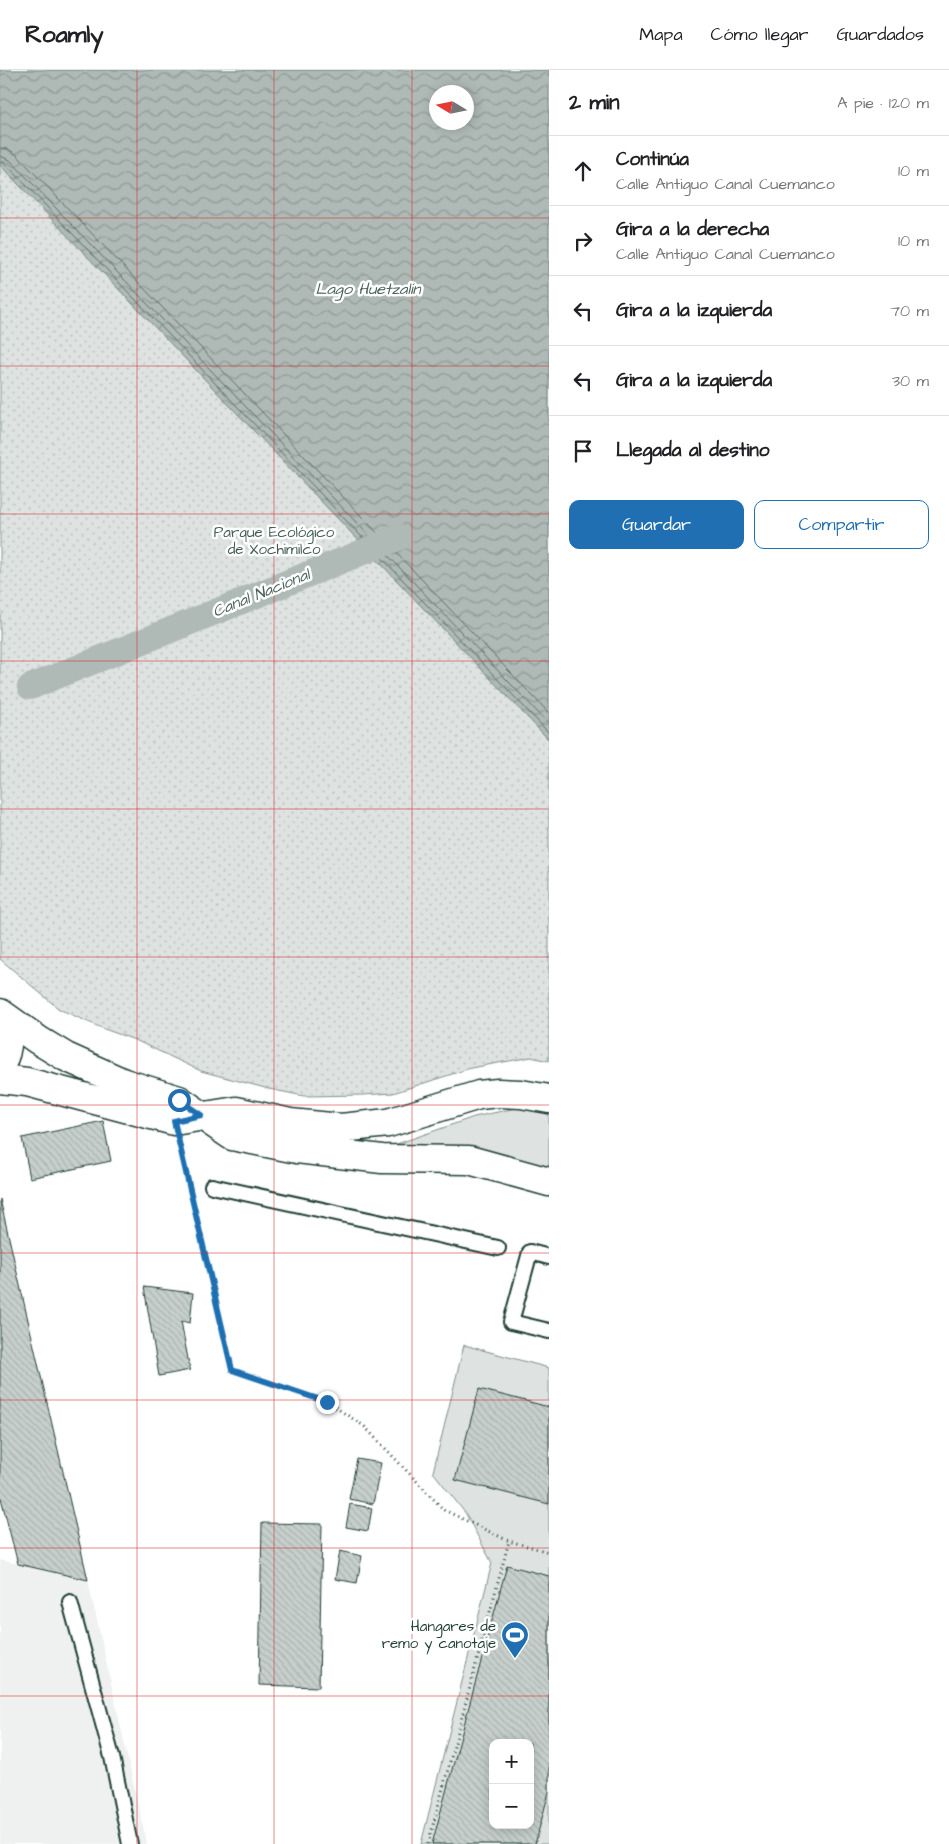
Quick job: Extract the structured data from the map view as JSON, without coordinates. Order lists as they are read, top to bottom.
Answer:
{
  "water": ["Lago Huetzalin", "Canal Nacional"],
  "parks": ["Parque Ecológico de Xochimilco"],
  "places": {
    "sports": ["Hangares de remo y canotaje"]
  },
  "north": "left",
  "page": {
    "header": "Roamly",
    "nav": ["Mapa", "Cómo llegar", "Guardados"],
    "heading": ["2 min", "A pie · 120 m"],
    "list": [
      ["Continúa", "Calle Antiguo Canal Cuemanco", "10 m"],
      ["Gira a la derecha", "Calle Antiguo Canal Cuemanco", "10 m"],
      ["Gira a la izquierda", "70 m"],
      ["Gira a la izquierda", "30 m"],
      "Llegada al destino"
    ],
    "buttons": ["Guardar", "Compartir"],
    "map_buttons": ["+", "−"]
  }
}
